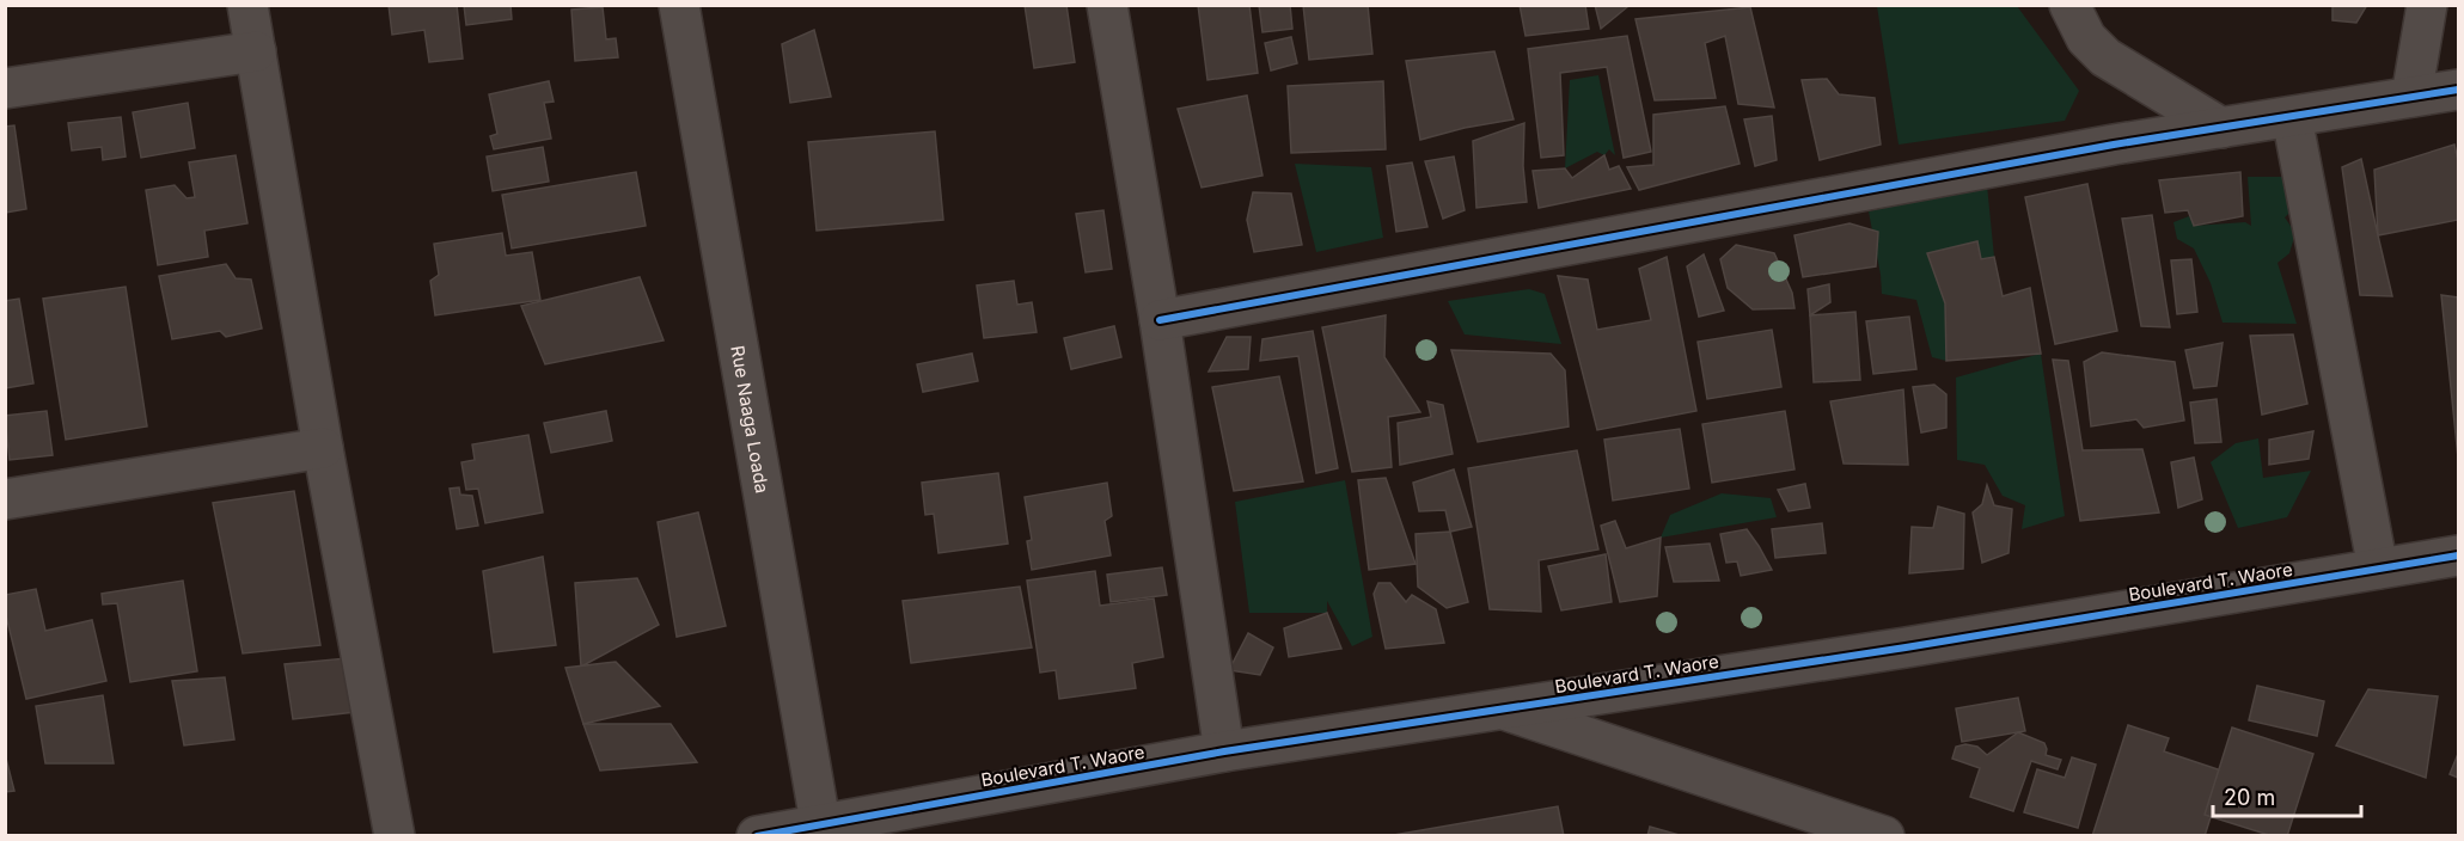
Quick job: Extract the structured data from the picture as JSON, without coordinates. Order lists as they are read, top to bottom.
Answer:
{
  "streets": {
    "street": ["Rue Naaga Loada", "Boulevard T. Waore"]
  },
  "crossings": [
    ["Rue Naaga Loada", "Boulevard T. Waore"]
  ],
  "scale_bar": "20 m"
}
